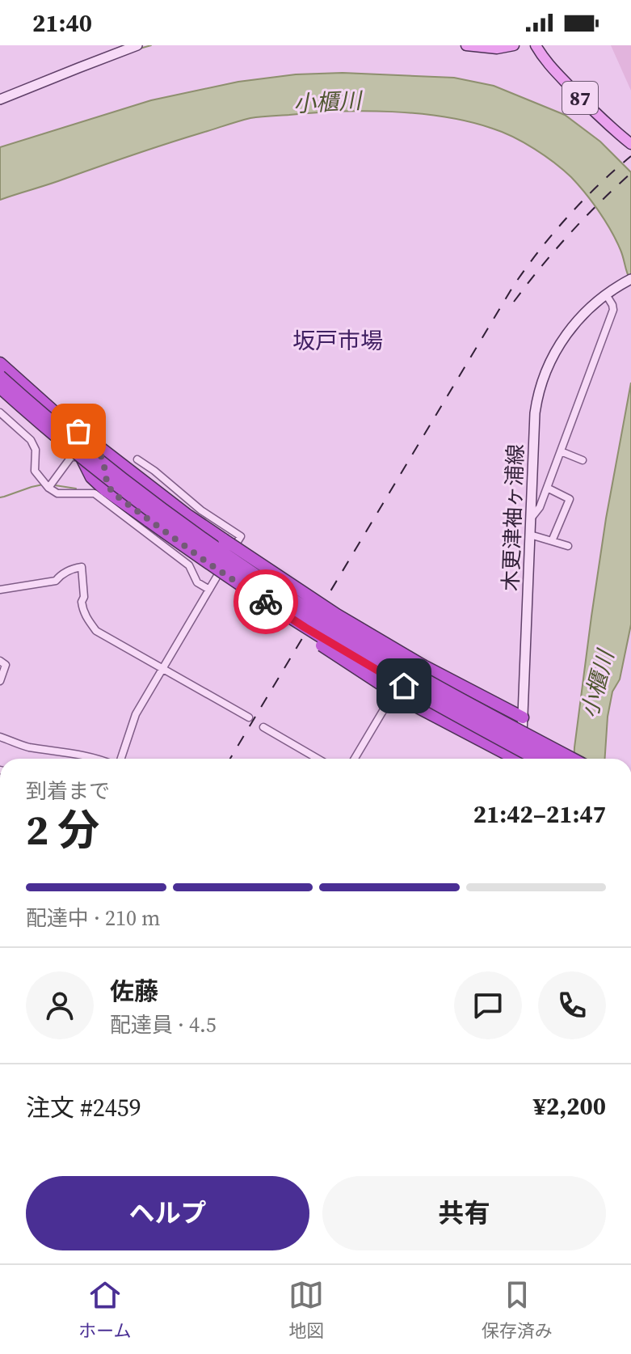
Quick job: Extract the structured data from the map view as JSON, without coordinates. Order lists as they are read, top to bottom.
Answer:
{
  "streets": {
    "main road": ["87", "木更津袖ヶ浦線"]
  },
  "districts": ["坂戸市場"],
  "water": ["小櫃川"],
  "page": {
    "status": "21:40",
    "heading": ["2 分", "到着まで", "21:42–21:47"],
    "panel": [
      "佐藤",
      "配達員 · 4.5",
      "注文 #2459",
      "¥2,200"
    ],
    "bar": "配達中 · 210 m",
    "buttons": ["ヘルプ", "共有"],
    "tabs": ["ホーム", "地図", "保存済み"]
  }
}
